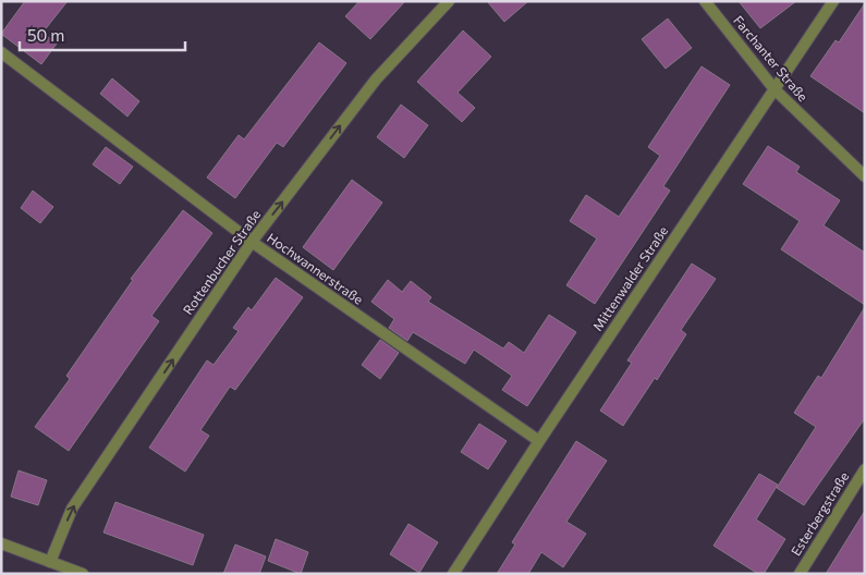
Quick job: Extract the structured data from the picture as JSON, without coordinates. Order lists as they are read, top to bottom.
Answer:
{
  "streets": {
    "street": [
      "Farchanter Straße",
      "Rottenbucher Straße",
      "Hochwannerstraße",
      "Mittenwalder Straße",
      "Esterbergstraße"
    ]
  },
  "crossings": [
    ["Farchanter Straße", "Mittenwalder Straße"],
    ["Rottenbucher Straße", "Hochwannerstraße"],
    ["Hochwannerstraße", "Mittenwalder Straße"]
  ],
  "one_way": ["Rottenbucher Straße"],
  "scale_bar": "50 m"
}
